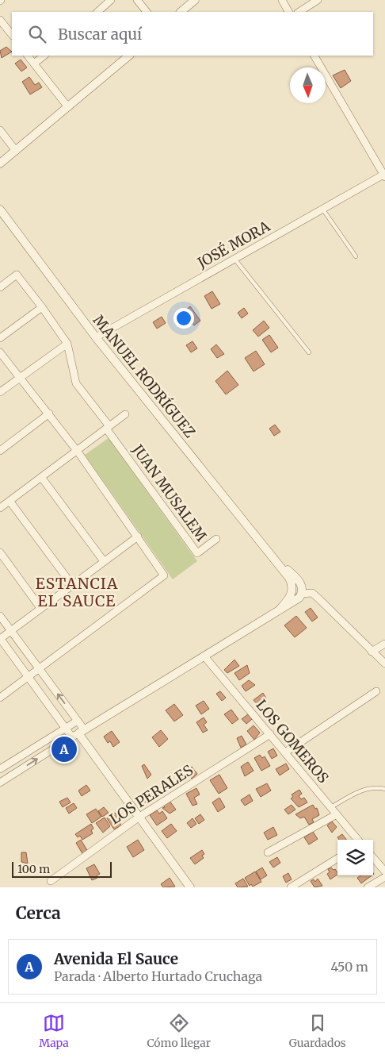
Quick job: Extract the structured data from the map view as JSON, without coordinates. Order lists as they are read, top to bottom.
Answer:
{
  "streets": {
    "street": [
      "JOSÉ MORA",
      "MANUEL RODRÍGUEZ",
      "JUAN MUSALEM",
      "LOS GOMEROS",
      "LOS PERALES"
    ]
  },
  "crossings": [
    ["JOSÉ MORA", "MANUEL RODRÍGUEZ"],
    ["LOS GOMEROS", "LOS PERALES"]
  ],
  "districts": ["ESTANCIA EL SAUCE"],
  "scale_bar": "100 m",
  "north": "bottom",
  "page": {
    "search": "Buscar aquí",
    "pins": "A",
    "scale": "100 m",
    "heading": "Cerca",
    "list": [
      {
        "mark": "A",
        "name": "Avenida El Sauce",
        "note": "Parada · Alberto Hurtado Cruchaga",
        "value": "450 m"
      }
    ],
    "nav": ["Mapa", "Cómo llegar", "Guardados"]
  }
}
